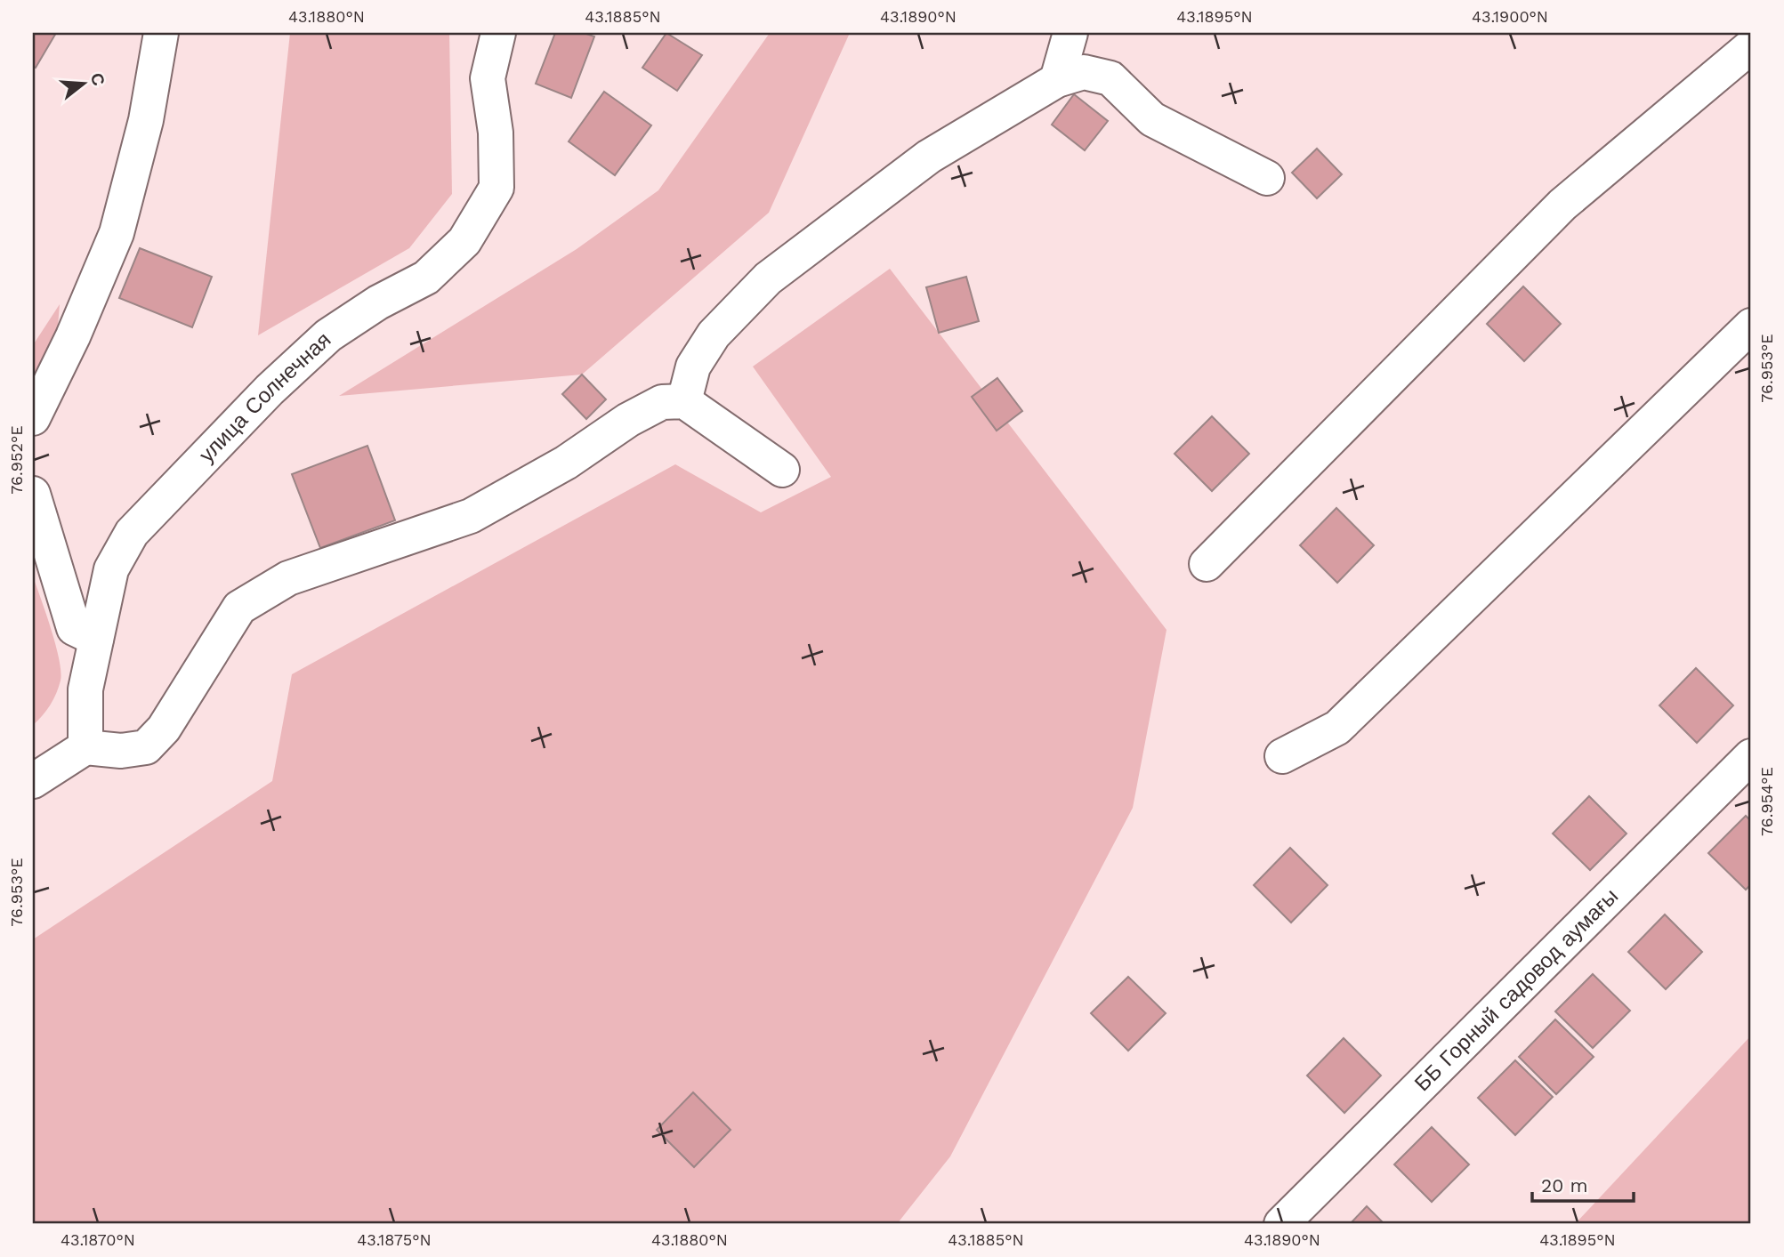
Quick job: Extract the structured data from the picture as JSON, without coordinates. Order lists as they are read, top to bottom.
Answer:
{
  "streets": {
    "street": ["улица Солнечная", "ББ Горный садовод аумағы"]
  },
  "scale_bar": "20 m",
  "north": "right",
  "coordinates": [
    "43.1880°N",
    "43.1885°N",
    "43.1890°N",
    "43.1895°N",
    "43.1900°N",
    "76.953°E",
    "76.952°E",
    "76.954°E",
    "43.1870°N",
    "43.1875°N"
  ]
}
